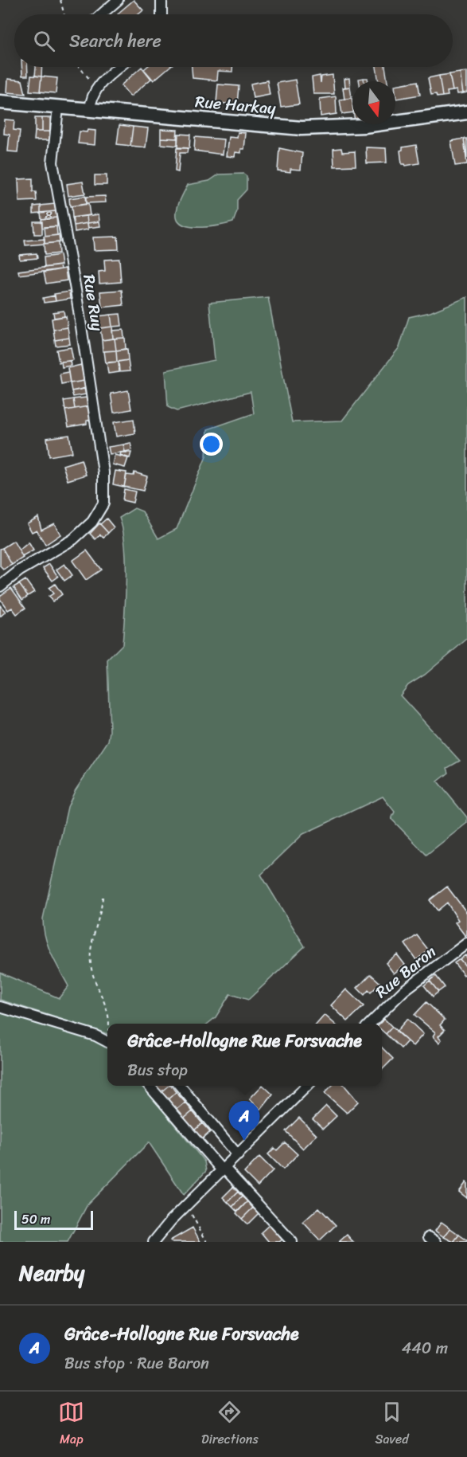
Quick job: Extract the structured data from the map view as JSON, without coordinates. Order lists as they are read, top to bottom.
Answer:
{
  "streets": {
    "street": ["Rue Harkay", "Rue Ruy", "Rue Baron"]
  },
  "crossings": [
    ["Rue Harkay", "Rue Ruy"]
  ],
  "house_numbers": ["8"],
  "scale_bar": "50 m",
  "north": "bottom",
  "page": {
    "search": "Search here",
    "popup": ["Grâce-Hollogne Rue Forsvache", "Bus stop"],
    "pins": "A",
    "scale": "50 m",
    "heading": "Nearby",
    "list": [
      {
        "mark": "A",
        "name": "Grâce-Hollogne Rue Forsvache",
        "note": "Bus stop · Rue Baron",
        "value": "440 m"
      }
    ],
    "nav": ["Map", "Directions", "Saved"]
  }
}
